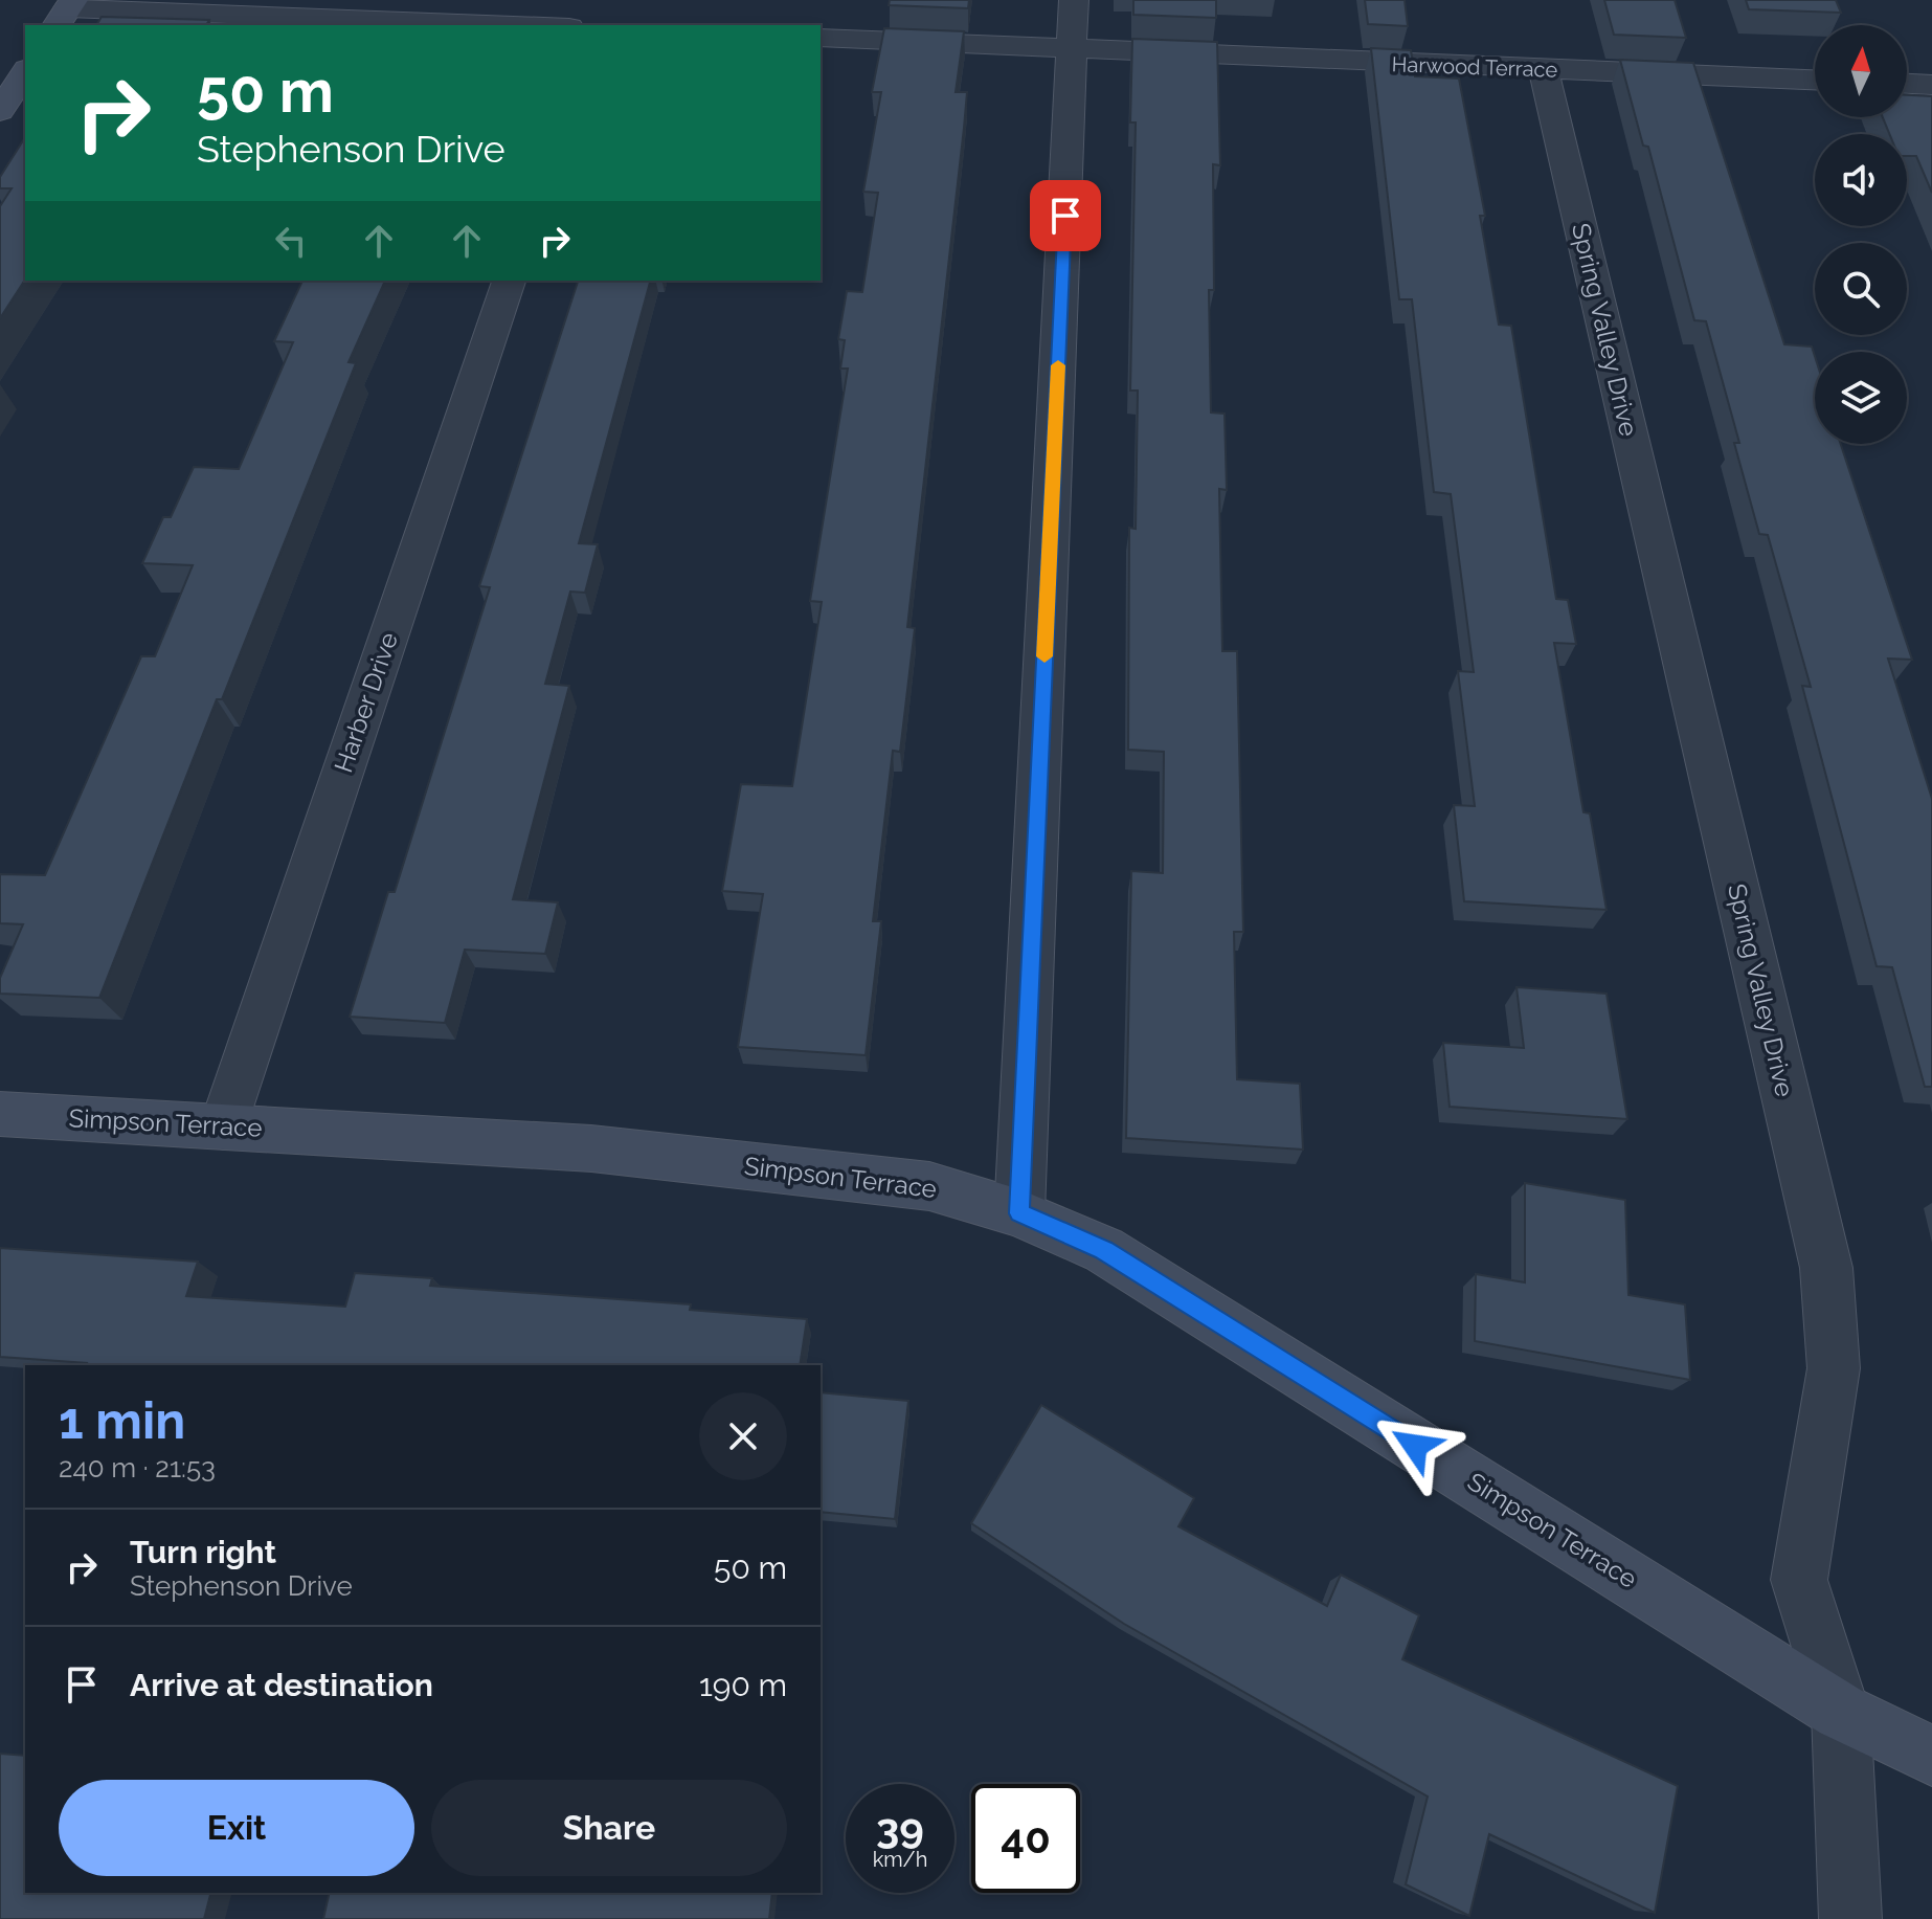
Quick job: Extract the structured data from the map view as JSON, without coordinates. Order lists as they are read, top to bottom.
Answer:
{
  "streets": {
    "street": [
      "Harwood Terrace",
      "Spring Valley Drive",
      "Harber Drive",
      "Simpson Terrace"
    ]
  },
  "crossings": [
    ["Harwood Terrace", "Spring Valley Drive"],
    ["Spring Valley Drive", "Simpson Terrace"],
    ["Harber Drive", "Simpson Terrace"]
  ],
  "north": "top",
  "page": {
    "turn": ["50 m", "Stephenson Drive"],
    "heading": ["1 min", "240 m · 21:53"],
    "list": [
      {
        "name": "Turn right",
        "note": "Stephenson Drive",
        "value": "50 m"
      },
      {
        "name": "Arrive at destination",
        "value": "190 m"
      }
    ],
    "buttons": ["Exit", "Share"],
    "speed": "39 km/h",
    "limit": "40"
  }
}
